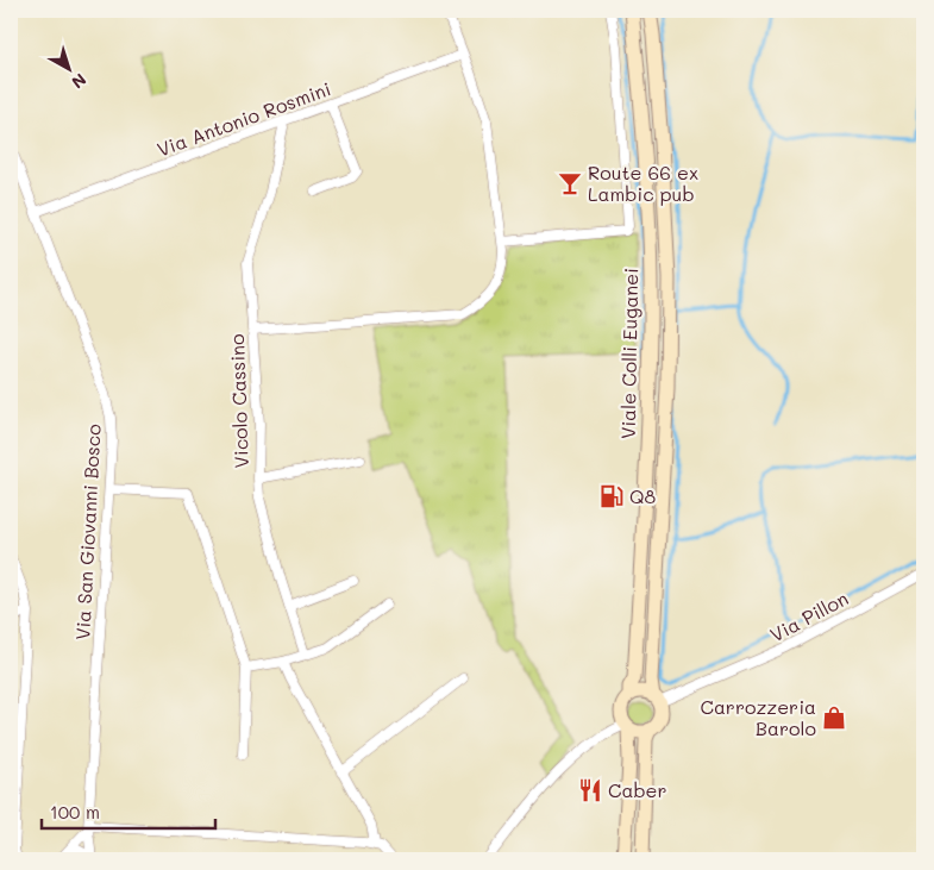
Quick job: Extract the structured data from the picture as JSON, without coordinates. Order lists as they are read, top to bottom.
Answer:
{
  "streets": {
    "main road": ["Viale Colli Euganei"],
    "street": [
      "Via Antonio Rosmini",
      "Vicolo Cassino",
      "Via San Giovanni Bosco",
      "Via Pillon"
    ]
  },
  "crossings": [
    ["Via Antonio Rosmini", "Vicolo Cassino"],
    ["Via Antonio Rosmini", "Via San Giovanni Bosco"],
    ["Viale Colli Euganei", "Via Pillon"]
  ],
  "places": {
    "bar": ["Route 66 ex Lambic pub"],
    "fuel station": ["Q8"],
    "shop": ["Carrozzeria Barolo"],
    "restaurant": ["Caber"]
  },
  "scale_bar": "100 m",
  "north": "bottom right"
}
